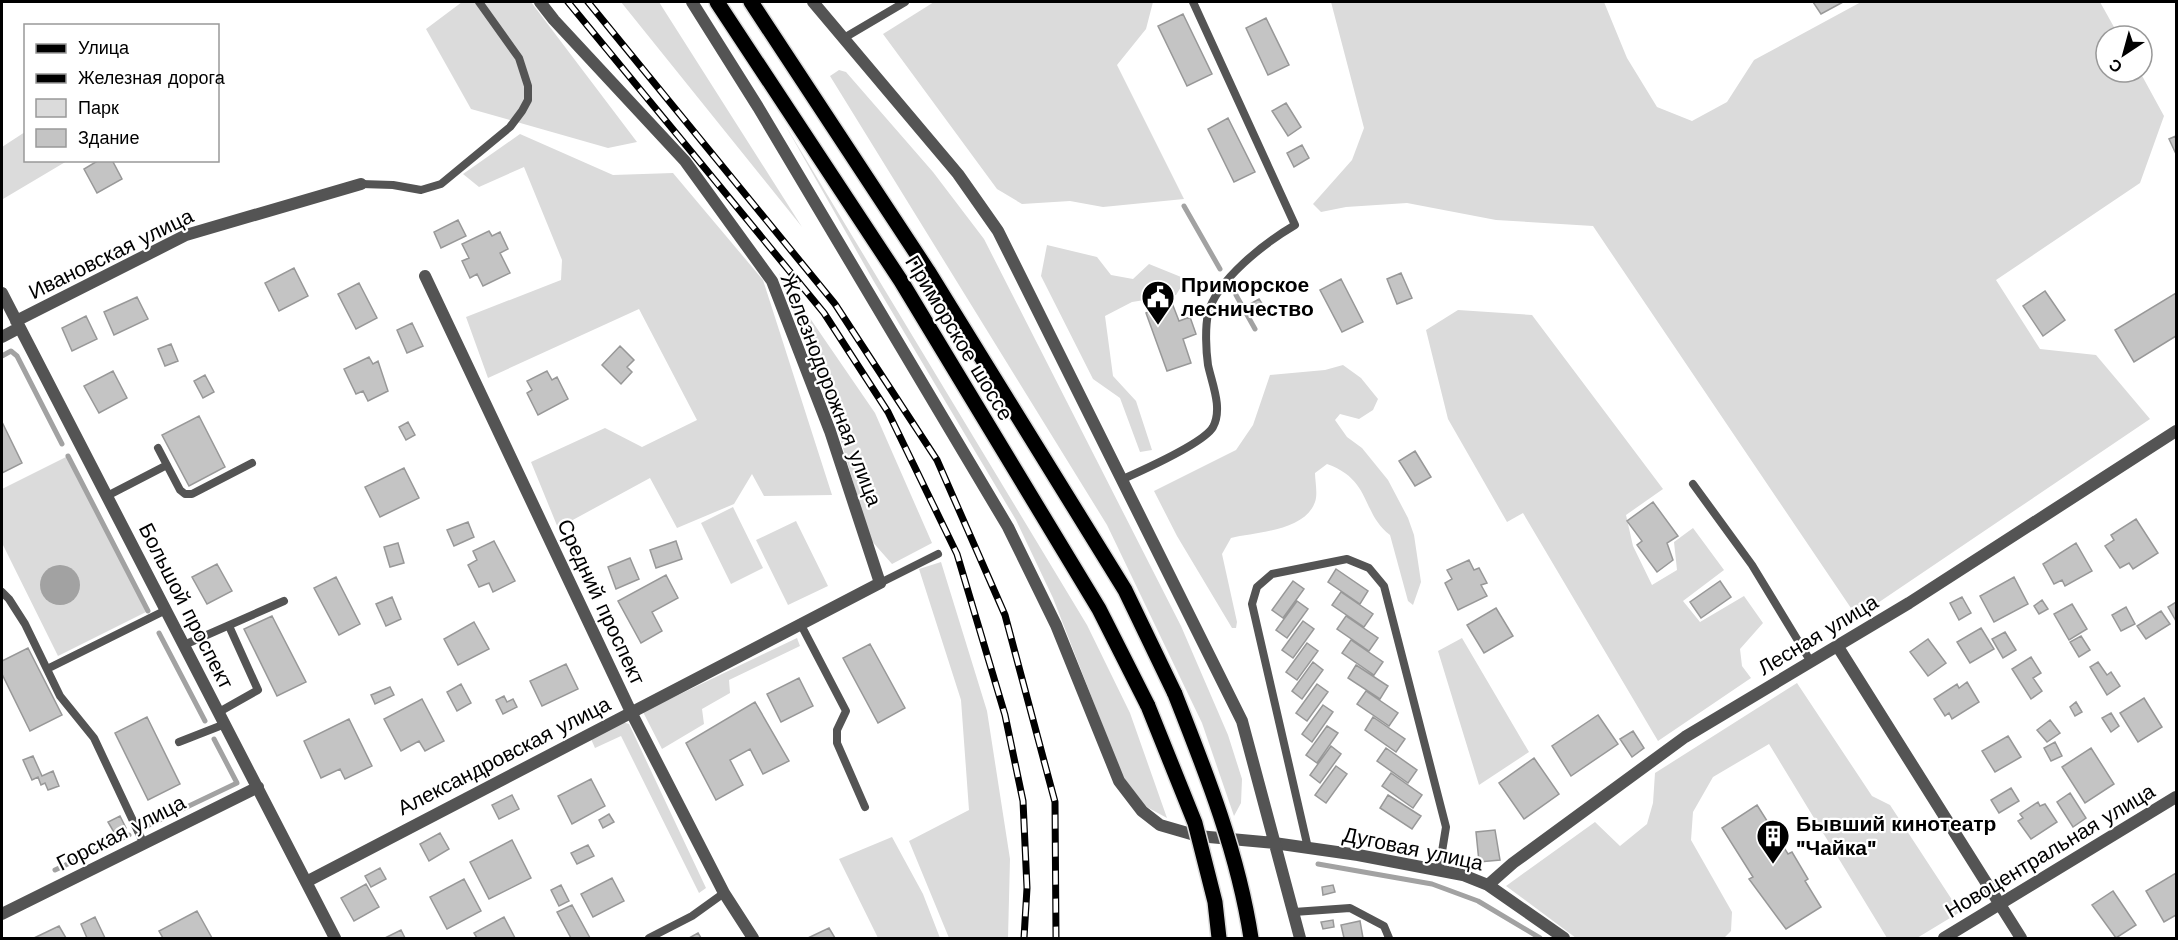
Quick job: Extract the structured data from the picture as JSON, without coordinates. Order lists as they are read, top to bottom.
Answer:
{
  "streets": {
    "main road": ["Приморское шоссе"],
    "street": [
      "Ивановская улица",
      "Железнодорожная улица",
      "Средний проспект",
      "Большой проспект",
      "Лесная улица",
      "Александровская улица",
      "Горская улица",
      "Дуговая улица",
      "Новоцентральная улица"
    ]
  },
  "crossings": [
    ["Ивановская улица", "Большой проспект"],
    ["Железнодорожная улица", "Александровская улица"],
    ["Средний проспект", "Александровская улица"],
    ["Большой проспект", "Александровская улица"],
    ["Большой проспект", "Горская улица"],
    ["Лесная улица", "Дуговая улица"]
  ],
  "places": {
    "public building": ["Приморское лесничество"],
    "building": ["Бывший кинотеатр \"Чайка\""]
  },
  "legend": [
    "Улица",
    "Железная дорога",
    "Парк",
    "Здание"
  ],
  "north": "bottom left"
}
